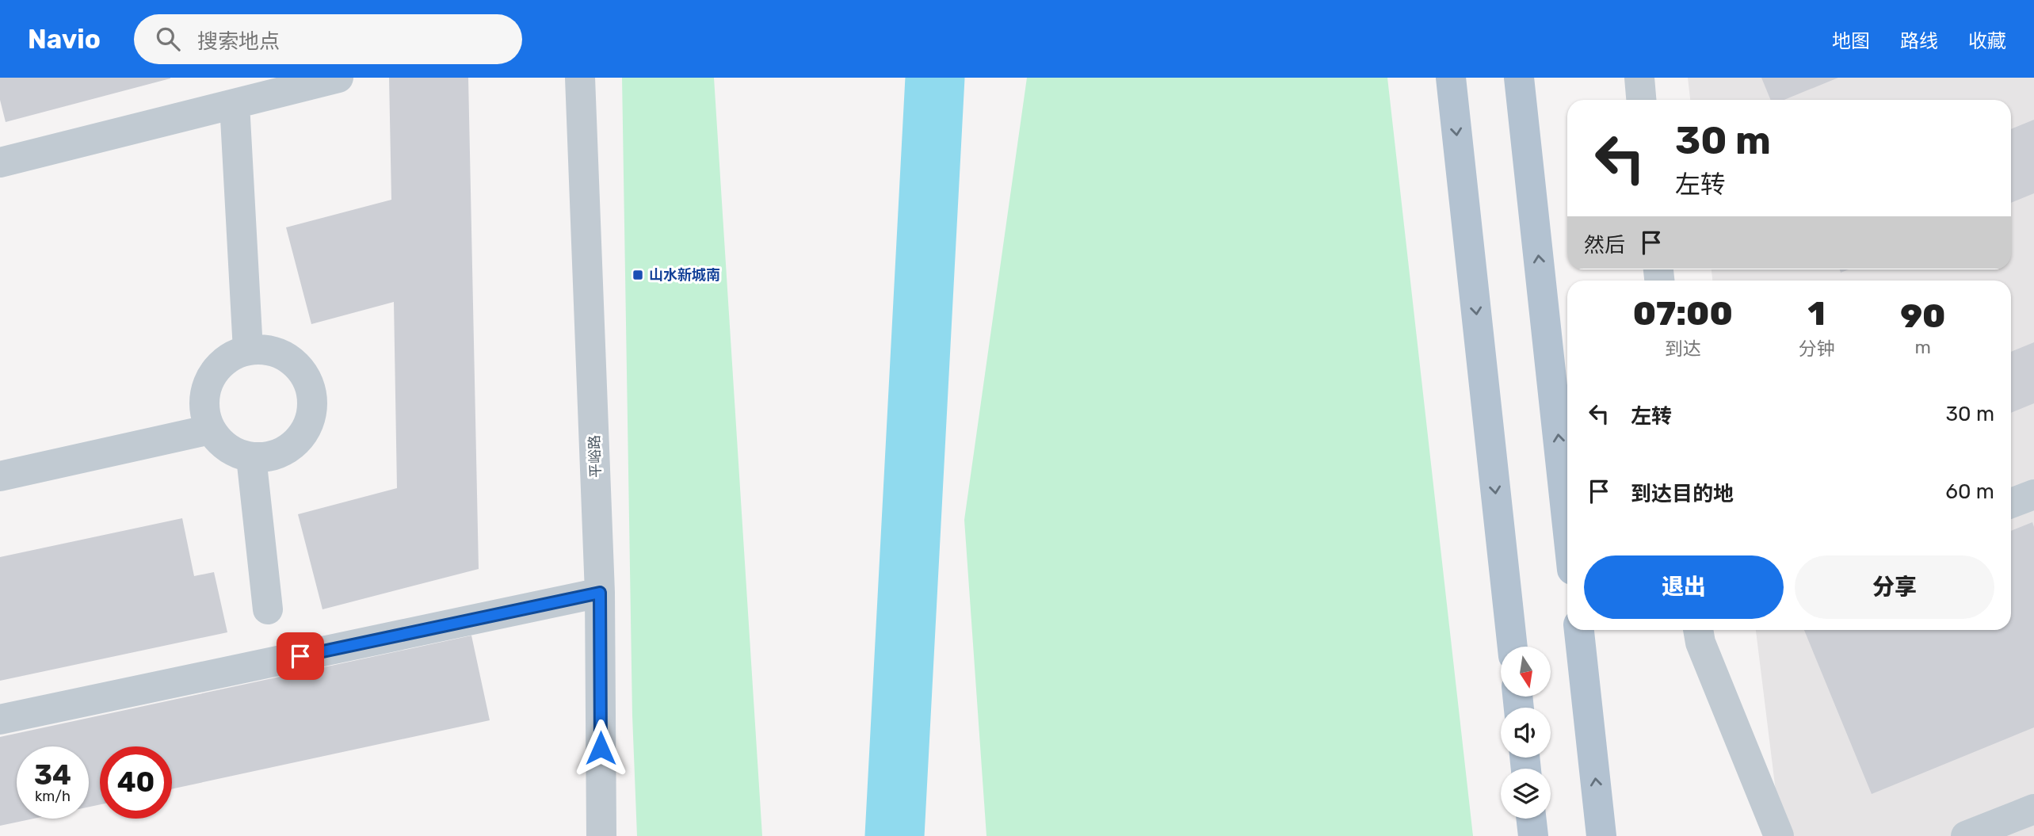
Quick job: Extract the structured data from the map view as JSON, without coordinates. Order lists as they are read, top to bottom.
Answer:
{
  "streets": {
    "street": ["平峪路"]
  },
  "places": {
    "transit": ["山水新城南"]
  },
  "north": "bottom",
  "page": {
    "header": "Navio",
    "search": "搜索地点",
    "nav": ["地图", "路线", "收藏"],
    "turn": ["30 m", "左转"],
    "then": "然后",
    "eta": [
      "07:00",
      "到达",
      "1",
      "分钟",
      "90",
      "m"
    ],
    "list": [
      {
        "name": "左转",
        "value": "30 m"
      },
      {
        "name": "到达目的地",
        "value": "60 m"
      }
    ],
    "buttons": ["退出", "分享"],
    "speed": "34 km/h",
    "limit": "40"
  }
}
